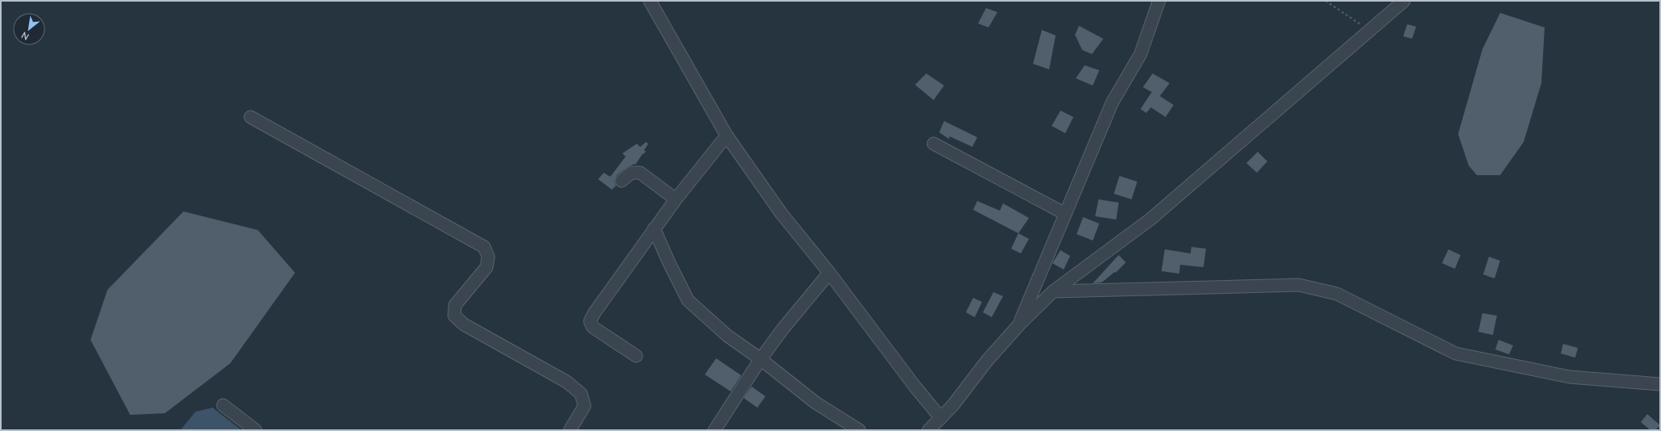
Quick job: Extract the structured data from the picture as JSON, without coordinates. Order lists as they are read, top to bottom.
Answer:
{
  "north": "bottom left"
}
